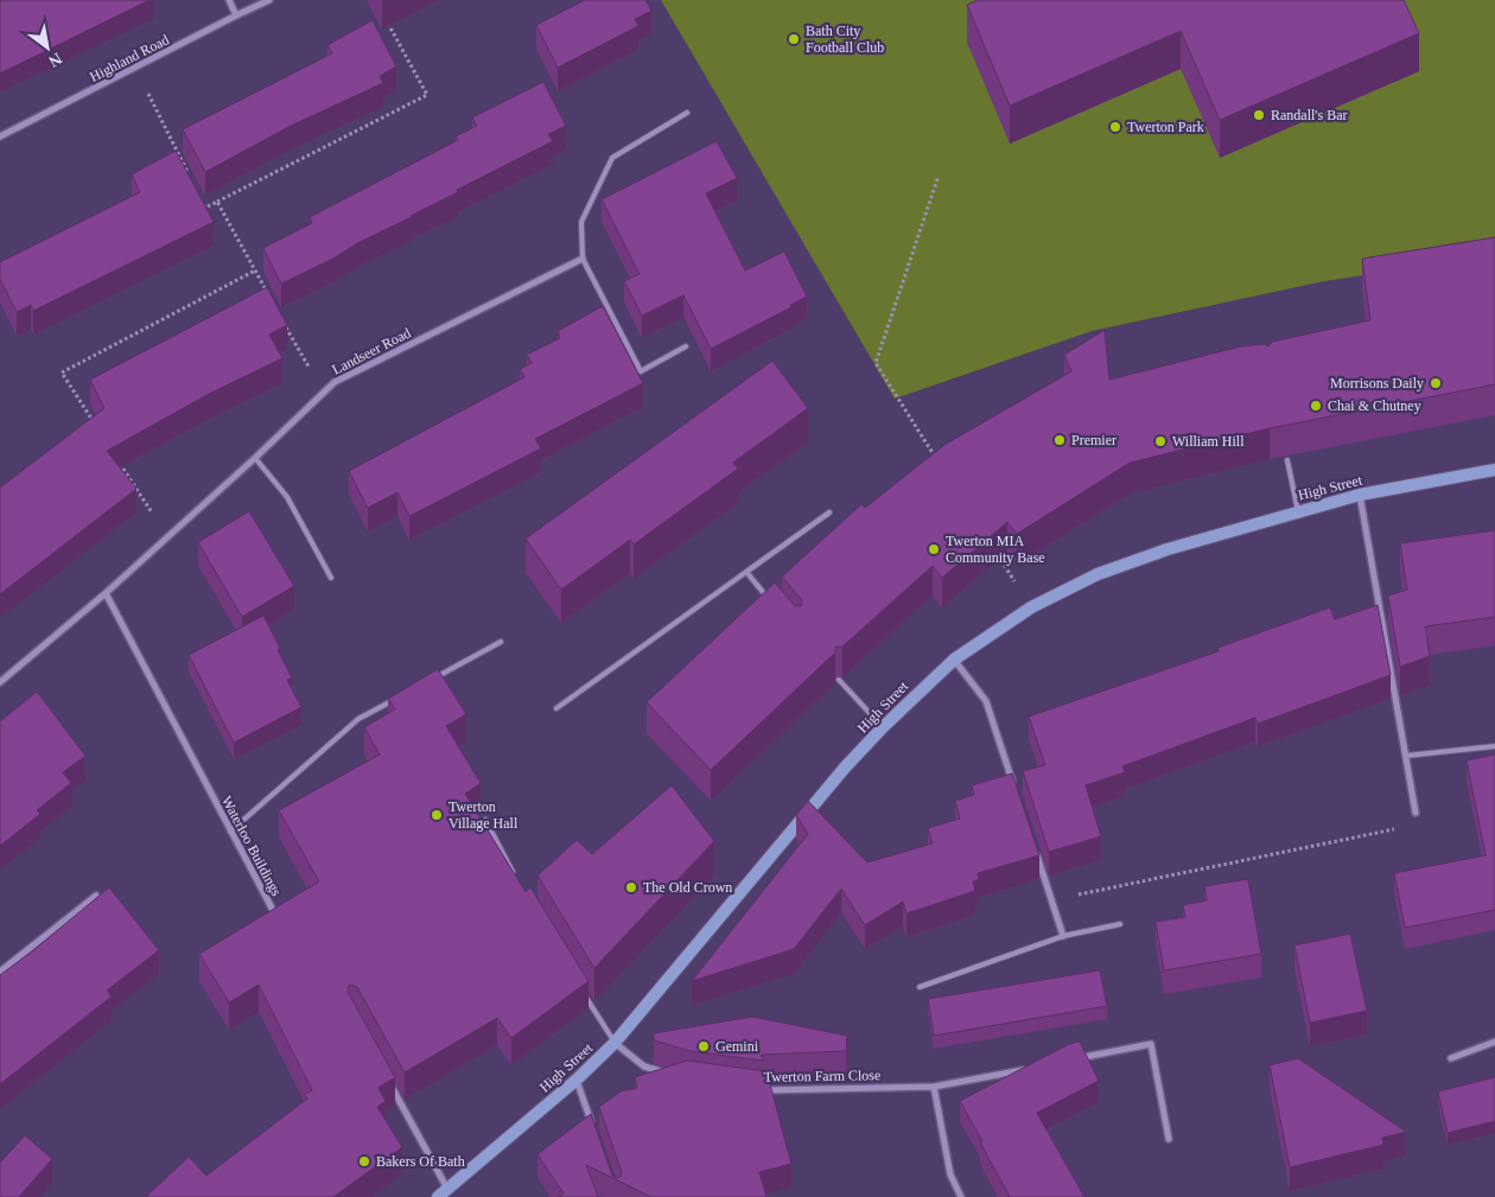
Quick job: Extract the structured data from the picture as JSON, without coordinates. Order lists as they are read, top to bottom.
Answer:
{
  "streets": {
    "street": [
      "Highland Road",
      "Landseer Road",
      "High Street",
      "Waterloo Buildings",
      "Twerton Farm Close"
    ]
  },
  "crossings": [
    ["Landseer Road", "Waterloo Buildings"]
  ],
  "places": [
    "Bath City Football Club",
    "Randall's Bar",
    "Twerton Park",
    "Morrisons Daily",
    "Chai & Chutney",
    "Premier",
    "William Hill",
    "Twerton MIA Community Base",
    "Twerton Village Hall",
    "The Old Crown",
    "Gemini",
    "Bakers Of Bath"
  ],
  "north": "bottom right"
}
